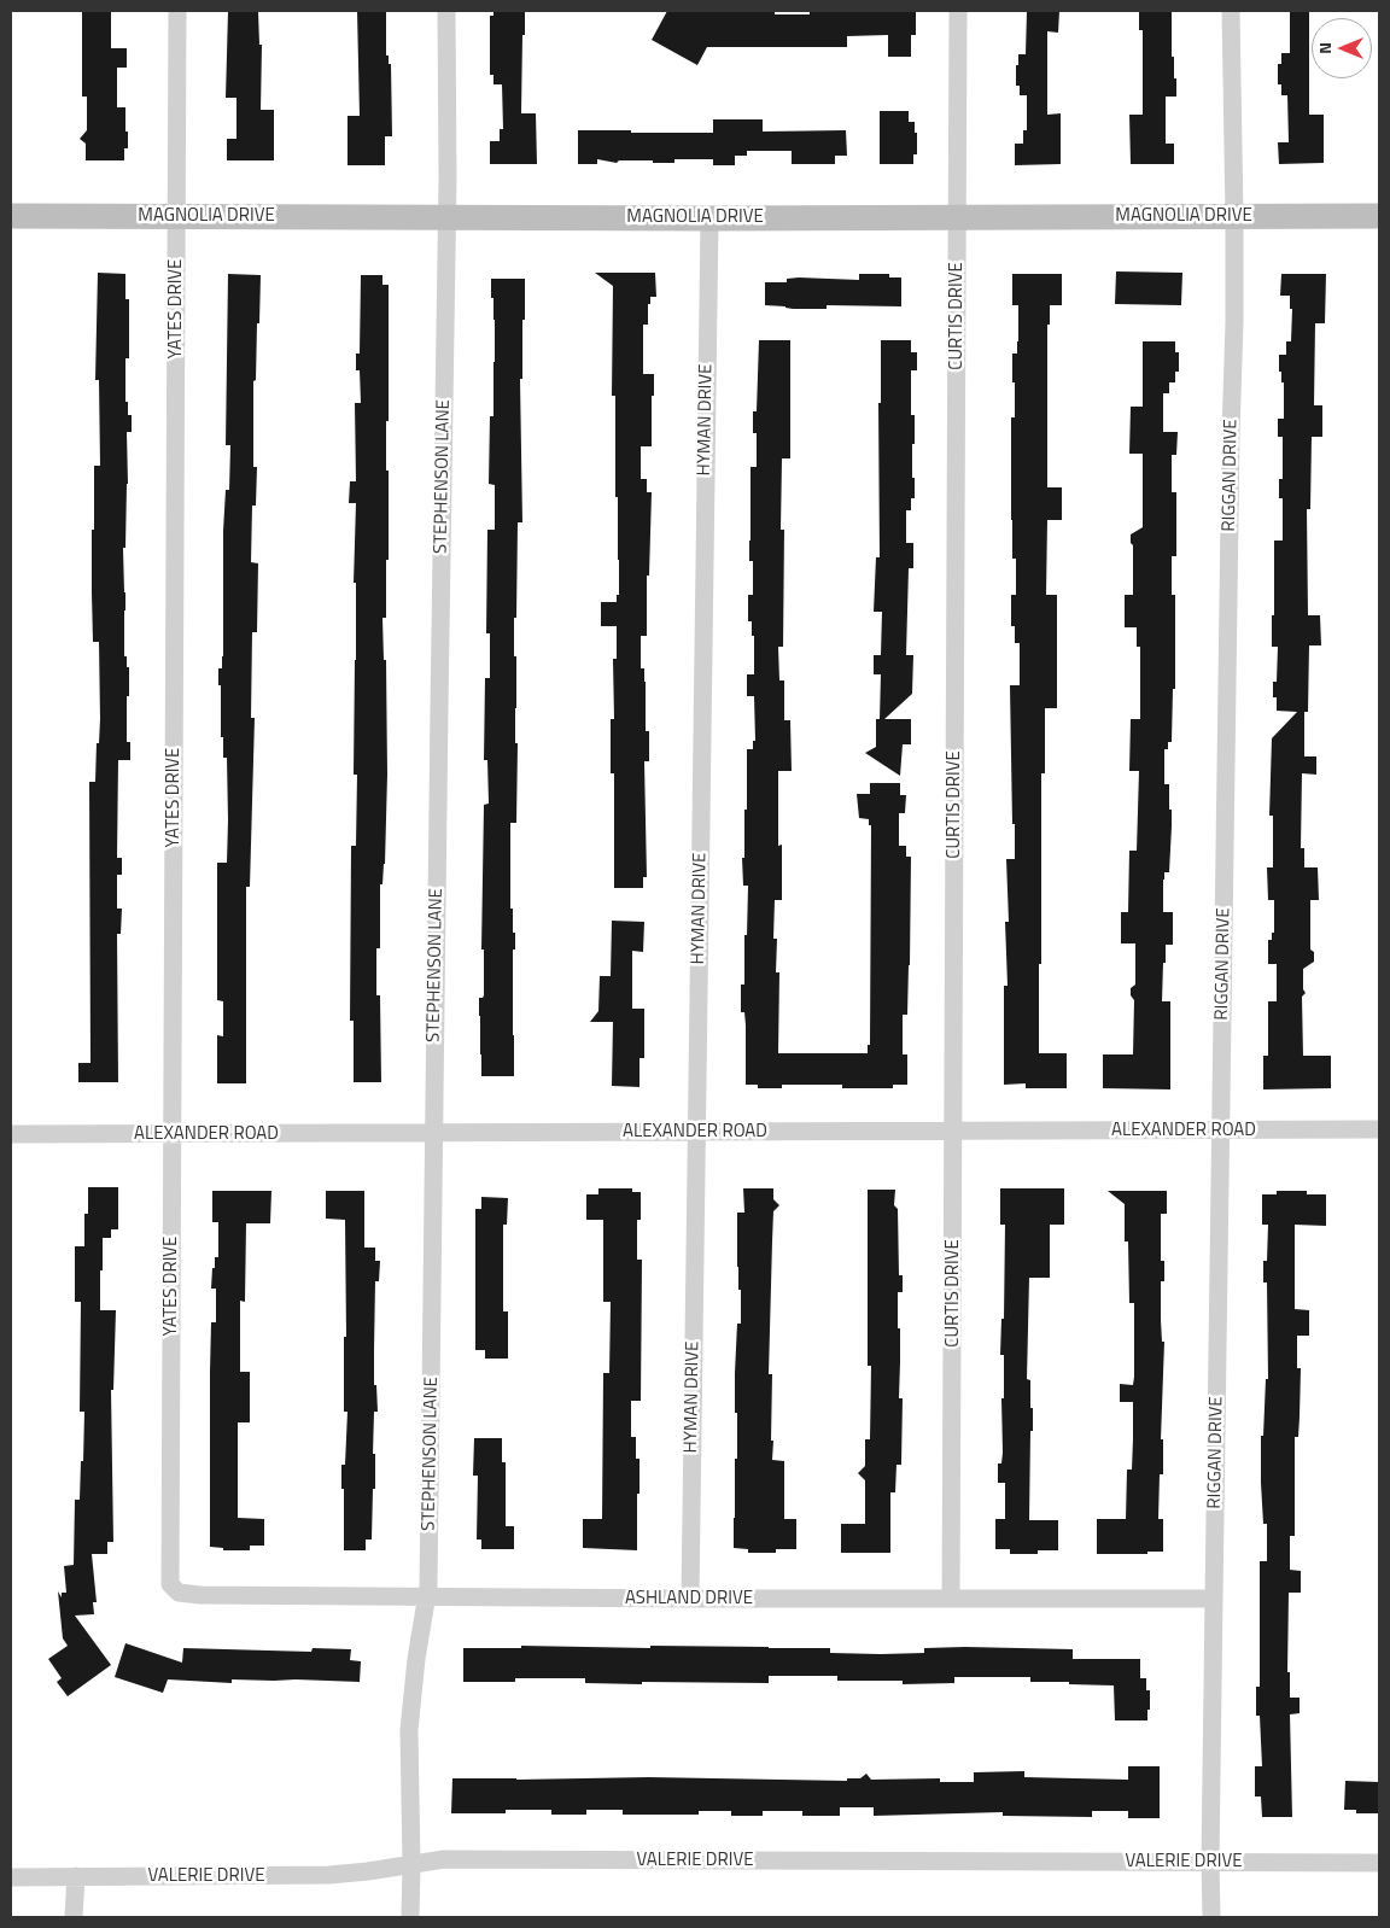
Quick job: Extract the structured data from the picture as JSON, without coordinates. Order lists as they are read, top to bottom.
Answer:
{
  "streets": {
    "street": [
      "MAGNOLIA DRIVE",
      "YATES DRIVE",
      "CURTIS DRIVE",
      "HYMAN DRIVE",
      "RIGGAN DRIVE",
      "STEPHENSON LANE",
      "ALEXANDER ROAD",
      "ASHLAND DRIVE",
      "VALERIE DRIVE"
    ]
  },
  "crossings": [
    ["MAGNOLIA DRIVE", "YATES DRIVE"],
    ["MAGNOLIA DRIVE", "CURTIS DRIVE"],
    ["MAGNOLIA DRIVE", "HYMAN DRIVE"],
    ["MAGNOLIA DRIVE", "RIGGAN DRIVE"],
    ["MAGNOLIA DRIVE", "STEPHENSON LANE"],
    ["YATES DRIVE", "ALEXANDER ROAD"],
    ["YATES DRIVE", "ASHLAND DRIVE"],
    ["CURTIS DRIVE", "ALEXANDER ROAD"],
    ["CURTIS DRIVE", "ASHLAND DRIVE"],
    ["HYMAN DRIVE", "ALEXANDER ROAD"],
    ["HYMAN DRIVE", "ASHLAND DRIVE"],
    ["RIGGAN DRIVE", "ALEXANDER ROAD"],
    ["RIGGAN DRIVE", "ASHLAND DRIVE"],
    ["RIGGAN DRIVE", "VALERIE DRIVE"],
    ["STEPHENSON LANE", "ALEXANDER ROAD"],
    ["STEPHENSON LANE", "ASHLAND DRIVE"],
    ["STEPHENSON LANE", "VALERIE DRIVE"]
  ],
  "north": "left"
}
